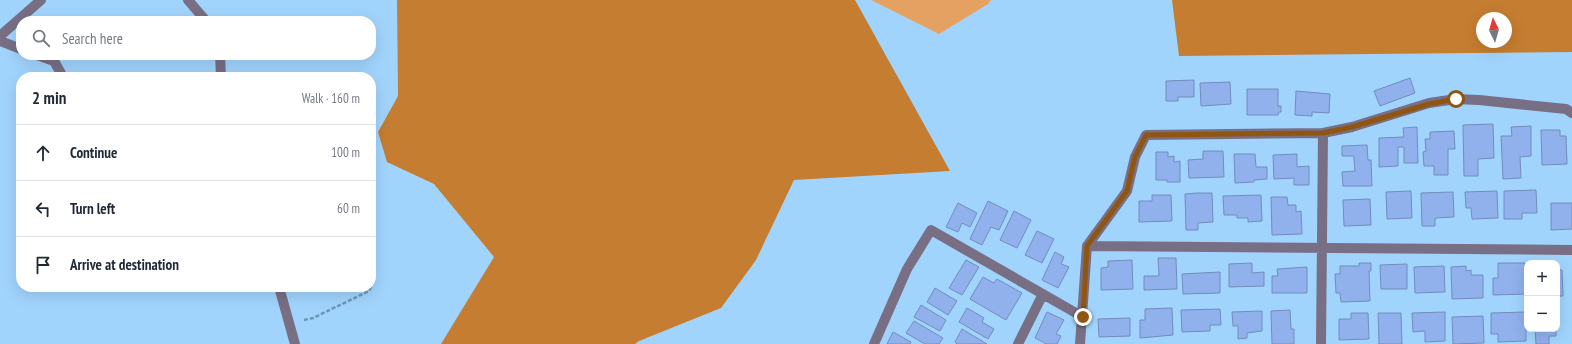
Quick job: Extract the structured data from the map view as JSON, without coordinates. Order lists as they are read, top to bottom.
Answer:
{
  "north": "top",
  "page": {
    "search": "Search here",
    "heading": ["2 min", "Walk · 160 m"],
    "list": [
      ["Continue", "100 m"],
      ["Turn left", "60 m"],
      "Arrive at destination"
    ],
    "map_buttons": ["+", "−"]
  }
}
